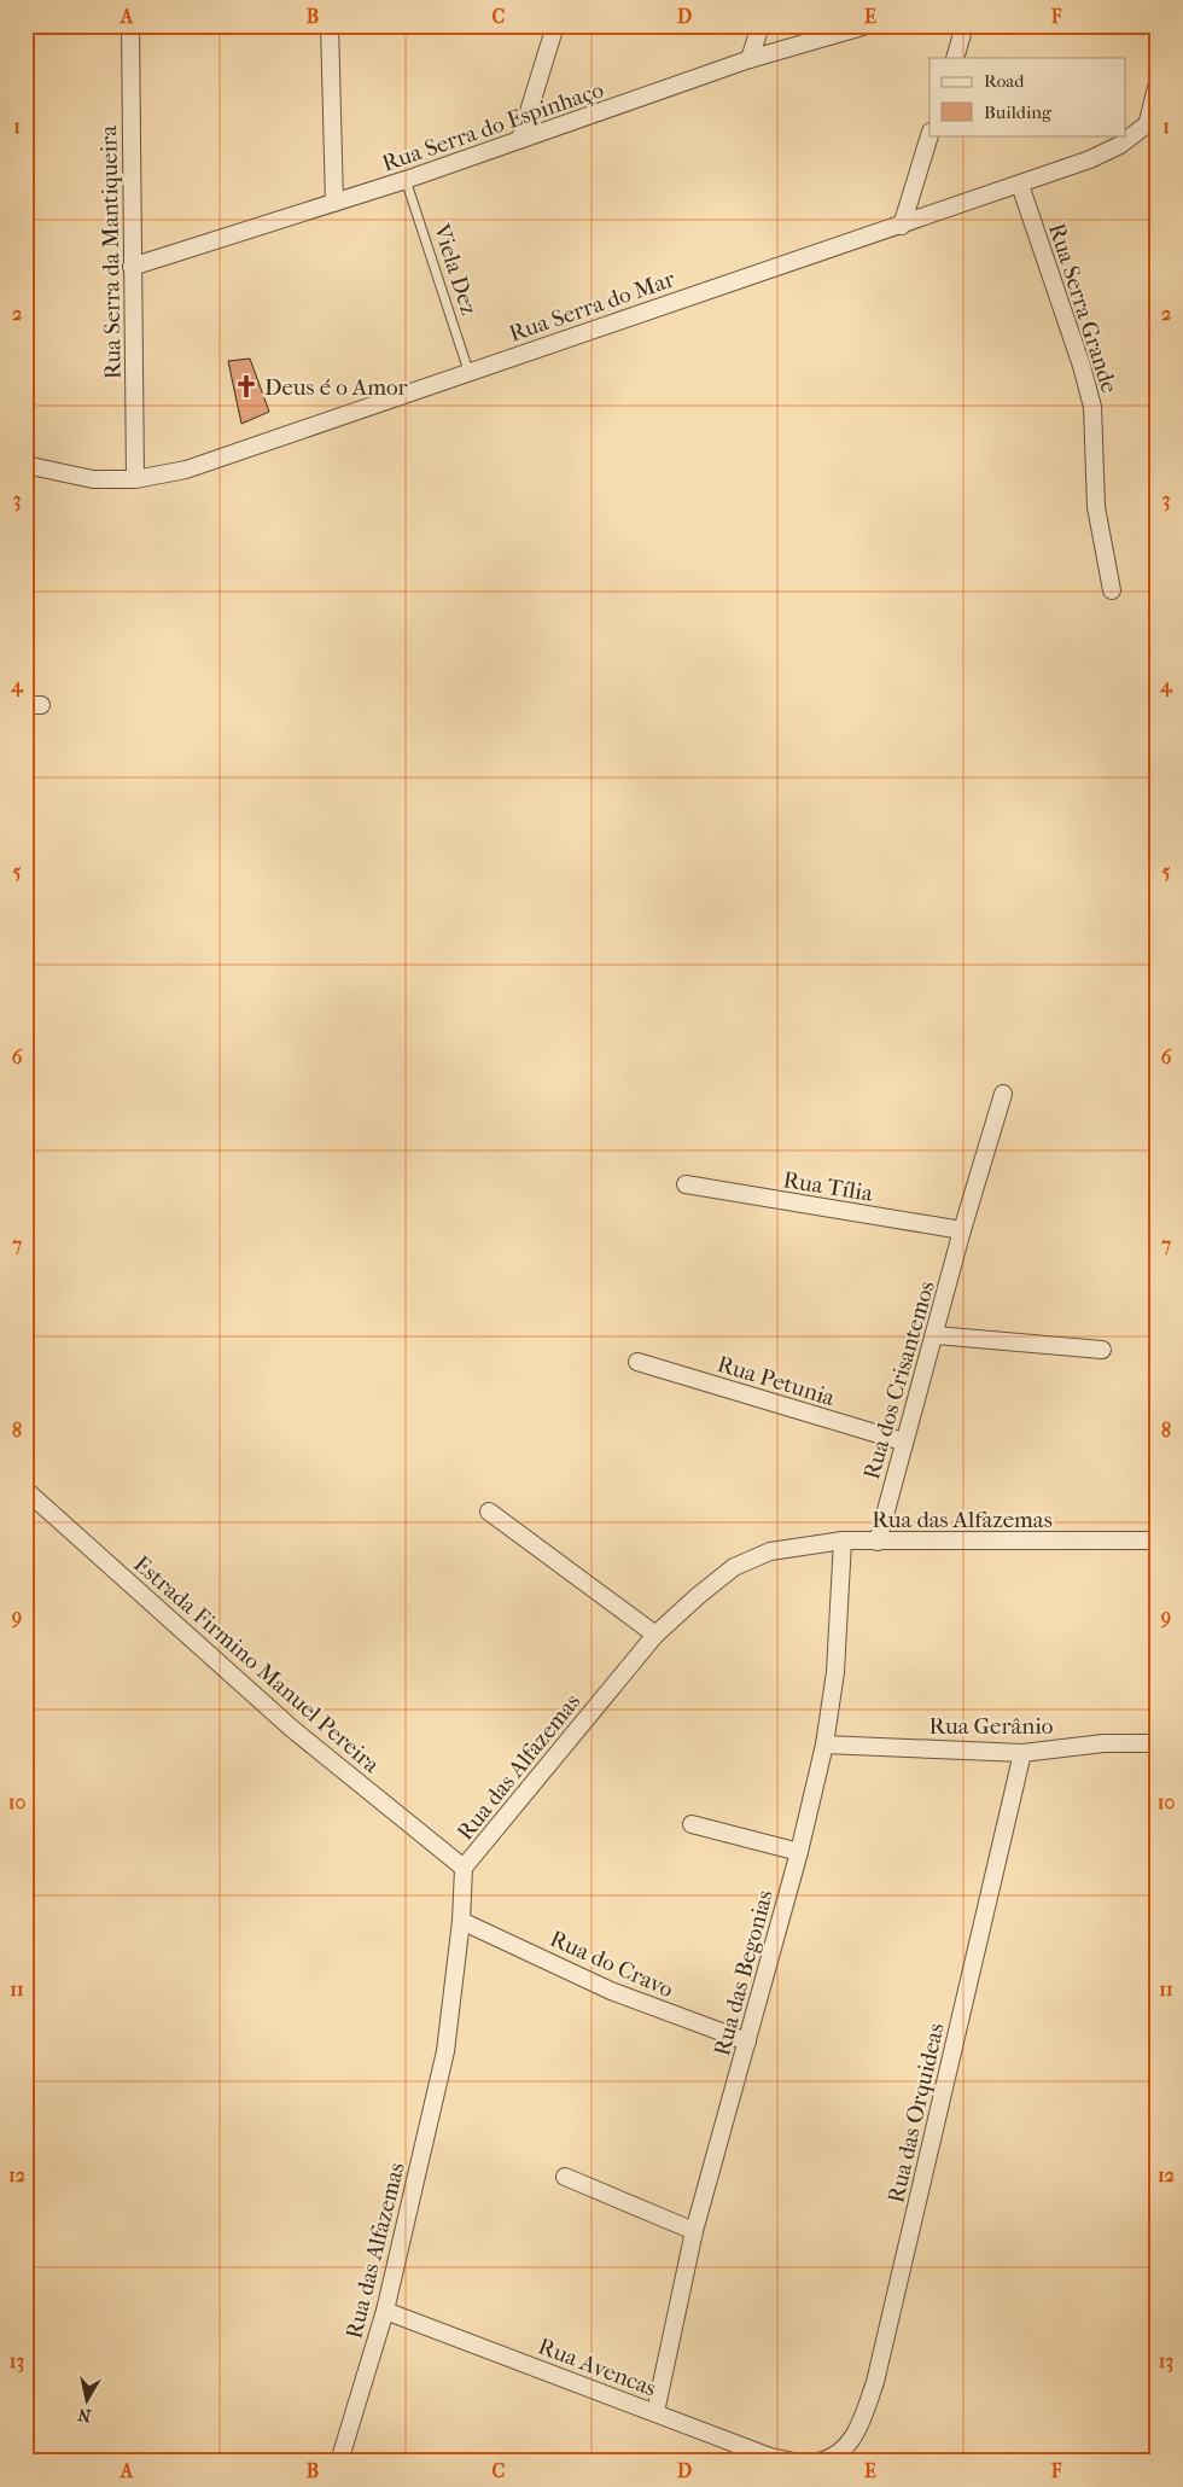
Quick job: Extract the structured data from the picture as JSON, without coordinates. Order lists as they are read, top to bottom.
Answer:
{
  "streets": {
    "street": [
      "Rua Serra do Espinhaço",
      "Rua Serra da Mantiqueira",
      "Rua Serra do Mar",
      "Rua Serra Grande",
      "Rua Tília",
      "Rua Petunia",
      "Rua dos Crisantemos",
      "Rua das Alfazemas",
      "Estrada Firmino Manuel Pereira",
      "Rua Gerânio",
      "Rua do Cravo",
      "Rua das Begonias",
      "Rua das Orquideas",
      "Rua Avencas"
    ],
    "lane": ["Viela Dez"]
  },
  "crossings": [
    ["Rua Serra do Espinhaço", "Rua Serra da Mantiqueira"],
    ["Rua Serra do Espinhaço", "Viela Dez"],
    ["Rua Serra da Mantiqueira", "Rua Serra do Mar"],
    ["Viela Dez", "Rua Serra do Mar"],
    ["Rua Serra do Mar", "Rua Serra Grande"],
    ["Rua Tília", "Rua dos Crisantemos"],
    ["Rua Petunia", "Rua dos Crisantemos"],
    ["Rua dos Crisantemos", "Rua das Alfazemas"],
    ["Rua das Alfazemas", "Estrada Firmino Manuel Pereira"],
    ["Rua das Alfazemas", "Rua do Cravo"],
    ["Rua das Alfazemas", "Rua das Begonias"],
    ["Rua das Alfazemas", "Rua Avencas"],
    ["Rua Gerânio", "Rua das Begonias"],
    ["Rua Gerânio", "Rua das Orquideas"],
    ["Rua do Cravo", "Rua das Begonias"],
    ["Rua das Begonias", "Rua Avencas"]
  ],
  "places": {
    "church": ["Deus é o Amor"]
  },
  "legend": ["Road", "Building"],
  "north": "bottom",
  "grid": {
    "columns": [
      "A",
      "B",
      "C",
      "D",
      "E",
      "F"
    ],
    "rows": [
      "1",
      "2",
      "3",
      "4",
      "5",
      "6",
      "7",
      "8",
      "9",
      "10",
      "11",
      "12",
      "13"
    ]
  }
}
